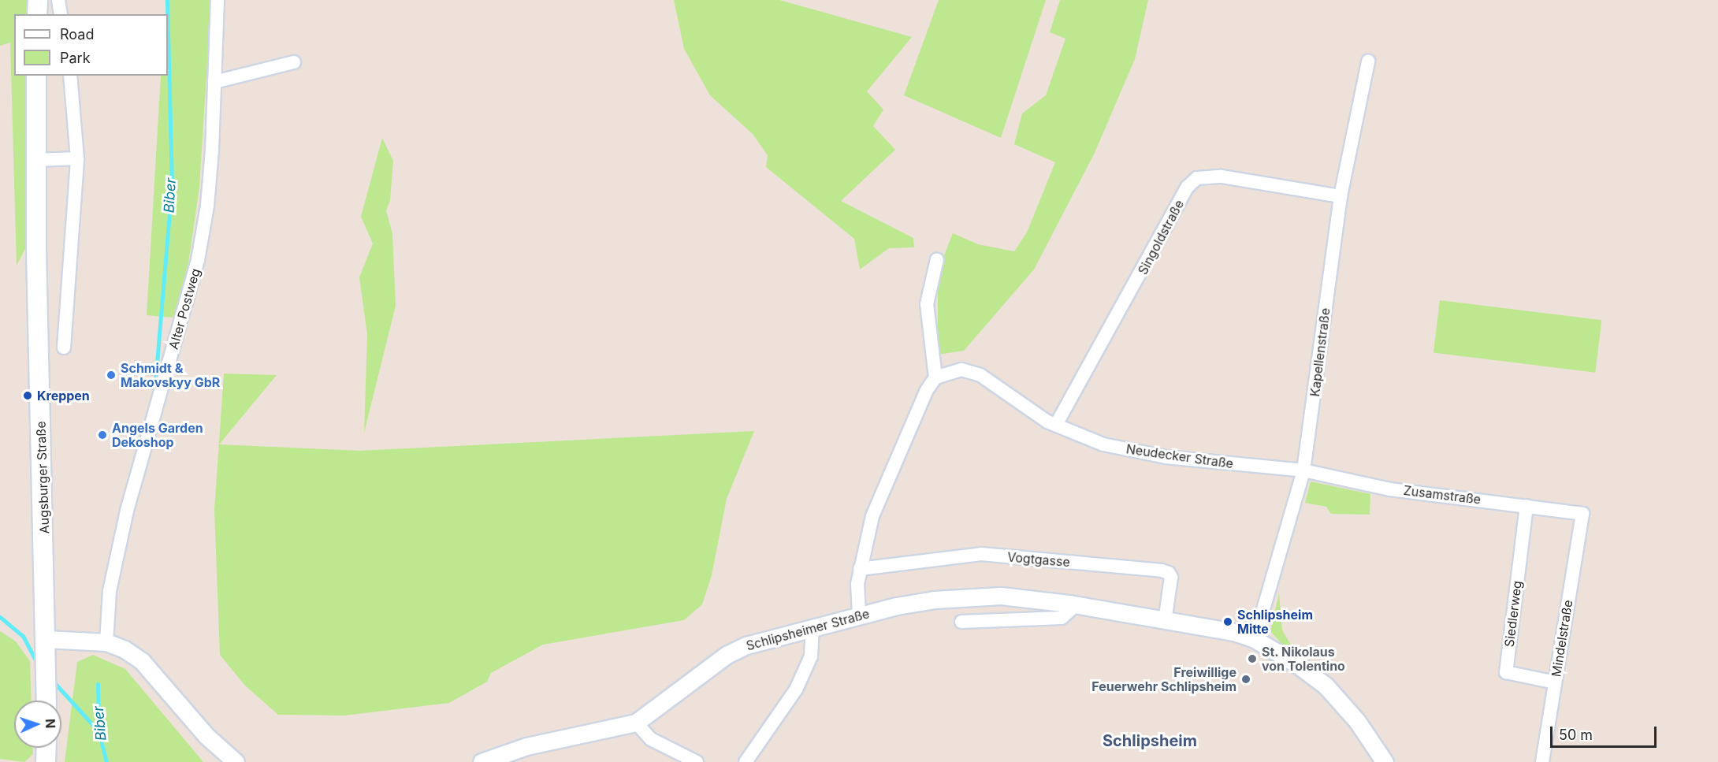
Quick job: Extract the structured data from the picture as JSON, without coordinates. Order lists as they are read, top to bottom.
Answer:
{
  "streets": {
    "main road": ["Augsburger Straße"],
    "street": [
      "Singoldstraße",
      "Alter Postweg",
      "Kapellenstraße",
      "Neudecker Straße",
      "Zusamstraße",
      "Vogtgasse",
      "Siedlerweg",
      "Schlipsheimer Straße",
      "Mindelstraße"
    ]
  },
  "crossings": [
    ["Singoldstraße", "Kapellenstraße"],
    ["Singoldstraße", "Neudecker Straße"],
    ["Kapellenstraße", "Neudecker Straße"],
    ["Kapellenstraße", "Zusamstraße"],
    ["Kapellenstraße", "Schlipsheimer Straße"],
    ["Neudecker Straße", "Zusamstraße"],
    ["Zusamstraße", "Siedlerweg"],
    ["Zusamstraße", "Mindelstraße"],
    ["Vogtgasse", "Schlipsheimer Straße"],
    ["Siedlerweg", "Mindelstraße"]
  ],
  "districts": ["Schlipsheim"],
  "water": ["Biber"],
  "places": [
    "Schmidt & Makovskyy GbR",
    "Kreppen",
    "Angels Garden Dekoshop",
    "Schlipsheim Mitte",
    "St. Nikolaus von Tolentino",
    "Freiwillige Feuerwehr Schlipsheim"
  ],
  "legend": ["Road", "Park"],
  "scale_bar": "50 m",
  "north": "right"
}
